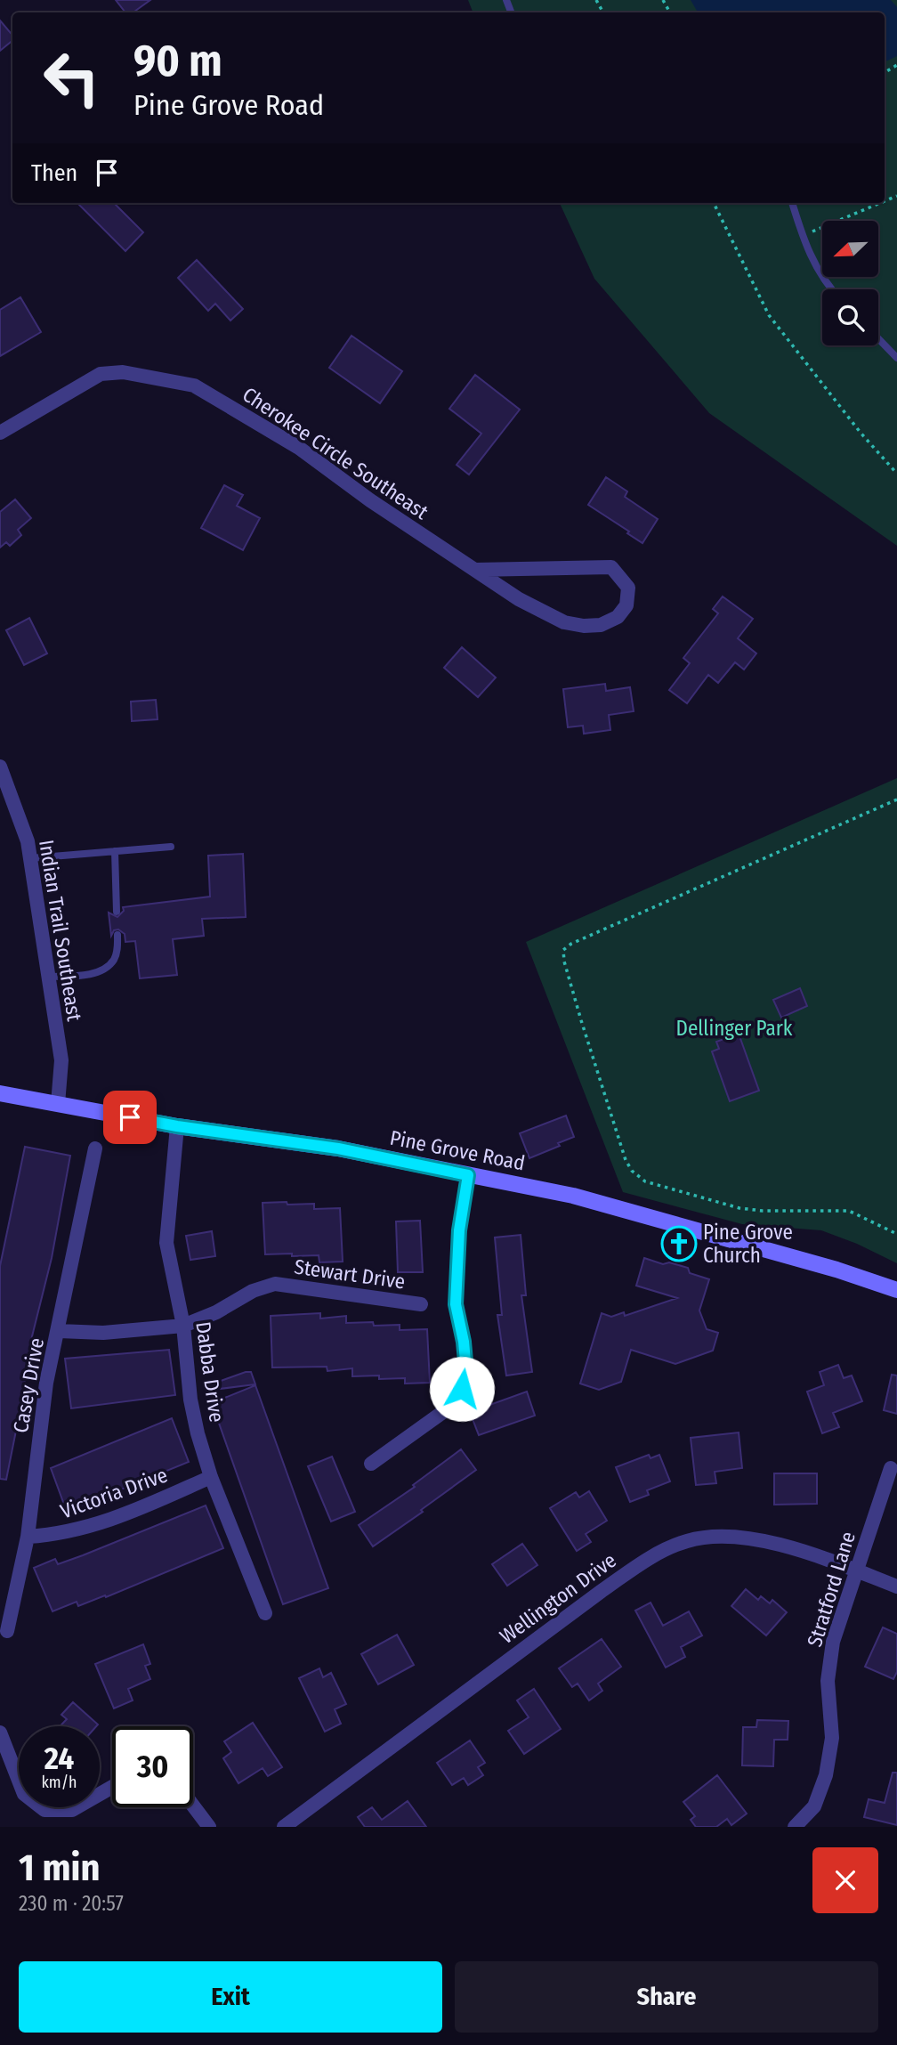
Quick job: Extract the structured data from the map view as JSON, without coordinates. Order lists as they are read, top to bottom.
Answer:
{
  "streets": {
    "street": [
      "Cherokee Circle Southeast",
      "Indian Trail Southeast",
      "Pine Grove Road",
      "Stewart Drive",
      "Dabba Drive",
      "Casey Drive",
      "Victoria Drive",
      "Stratford Lane",
      "Wellington Drive"
    ]
  },
  "crossings": [
    ["Indian Trail Southeast", "Pine Grove Road"],
    ["Pine Grove Road", "Dabba Drive"],
    ["Stewart Drive", "Dabba Drive"],
    ["Stewart Drive", "Casey Drive"],
    ["Dabba Drive", "Victoria Drive"],
    ["Casey Drive", "Victoria Drive"],
    ["Stratford Lane", "Wellington Drive"]
  ],
  "parks": ["Dellinger Park"],
  "places": {
    "church": ["Pine Grove Church"]
  },
  "north": "bottom left",
  "page": {
    "turn": ["90 m", "Pine Grove Road"],
    "then": "Then",
    "speed": "24 km/h",
    "limit": "30",
    "heading": ["1 min", "230 m · 20:57"],
    "buttons": ["Exit", "Share"]
  }
}
